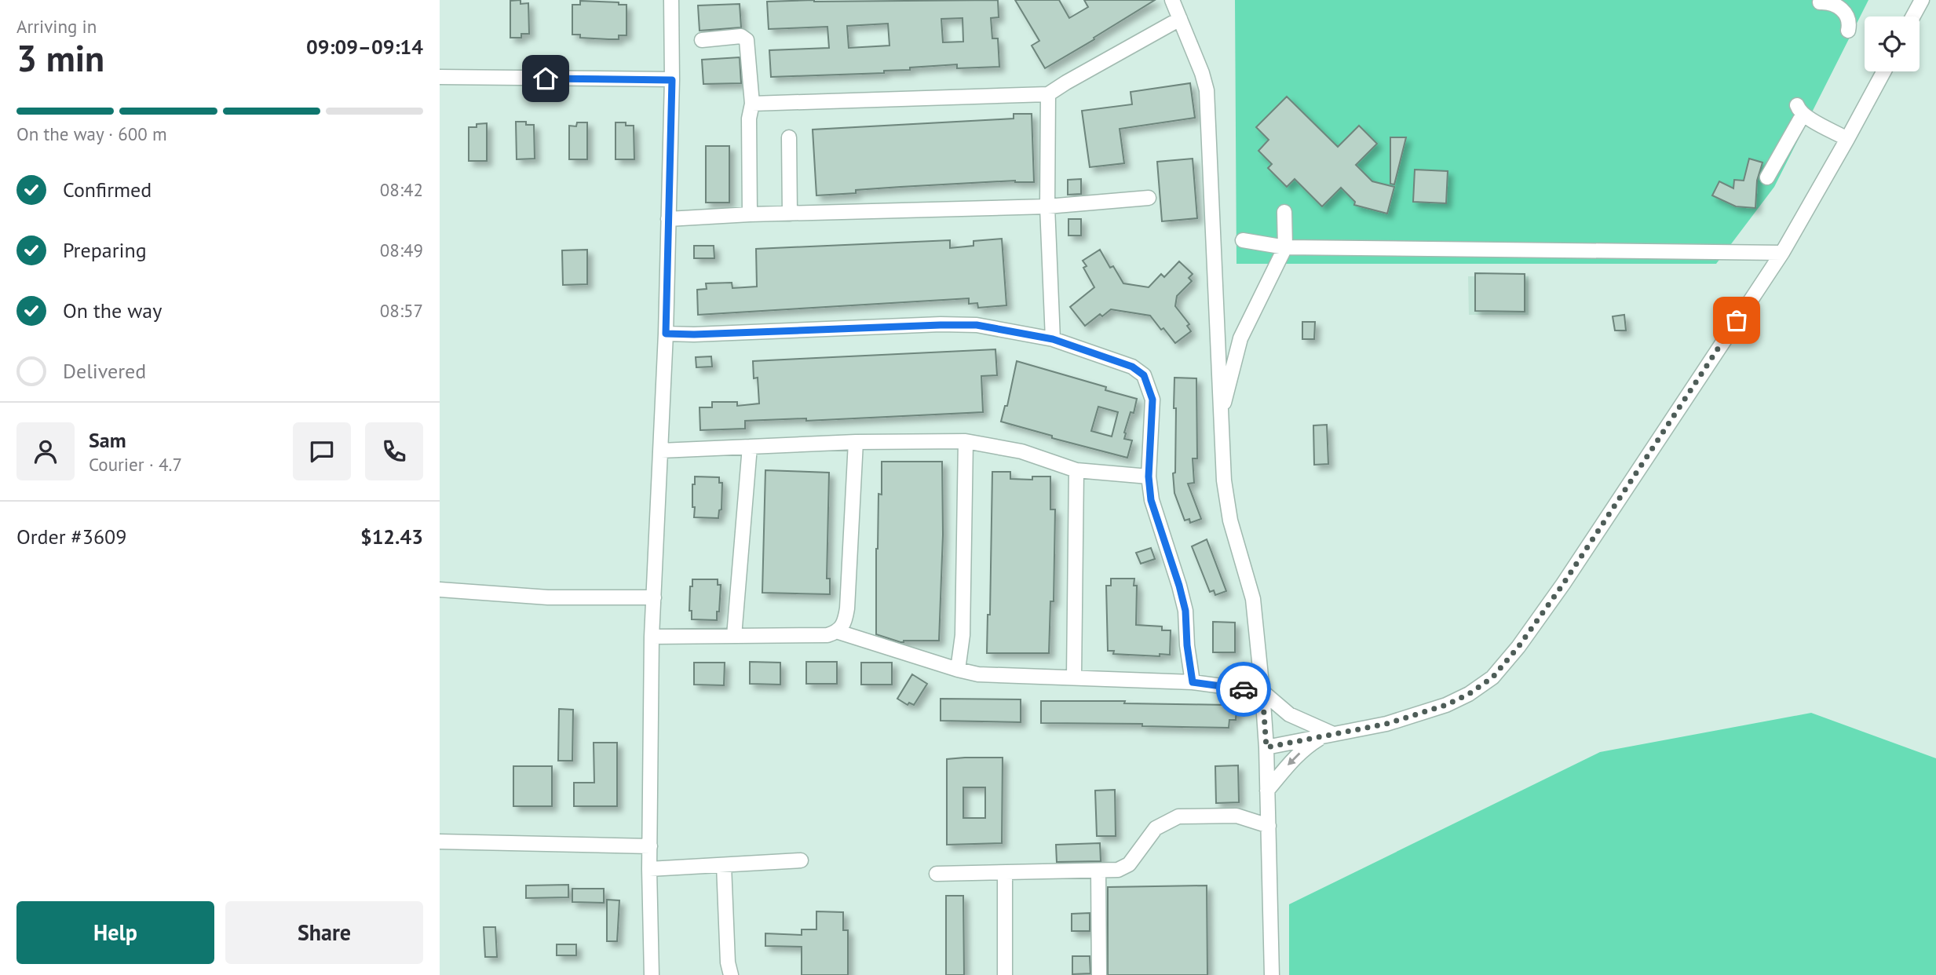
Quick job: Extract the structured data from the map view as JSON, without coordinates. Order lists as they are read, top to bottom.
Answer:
{
  "page": {
    "heading": ["3 min", "Arriving in", "09:09–09:14"],
    "panel": [
      "Sam",
      "Courier · 4.7",
      "Order #3609",
      "$12.43"
    ],
    "bar": "On the way · 600 m",
    "list": [
      ["Confirmed", "08:42"],
      ["Preparing", "08:49"],
      ["On the way", "08:57"],
      "Delivered"
    ],
    "buttons": ["Help", "Share"]
  }
}
